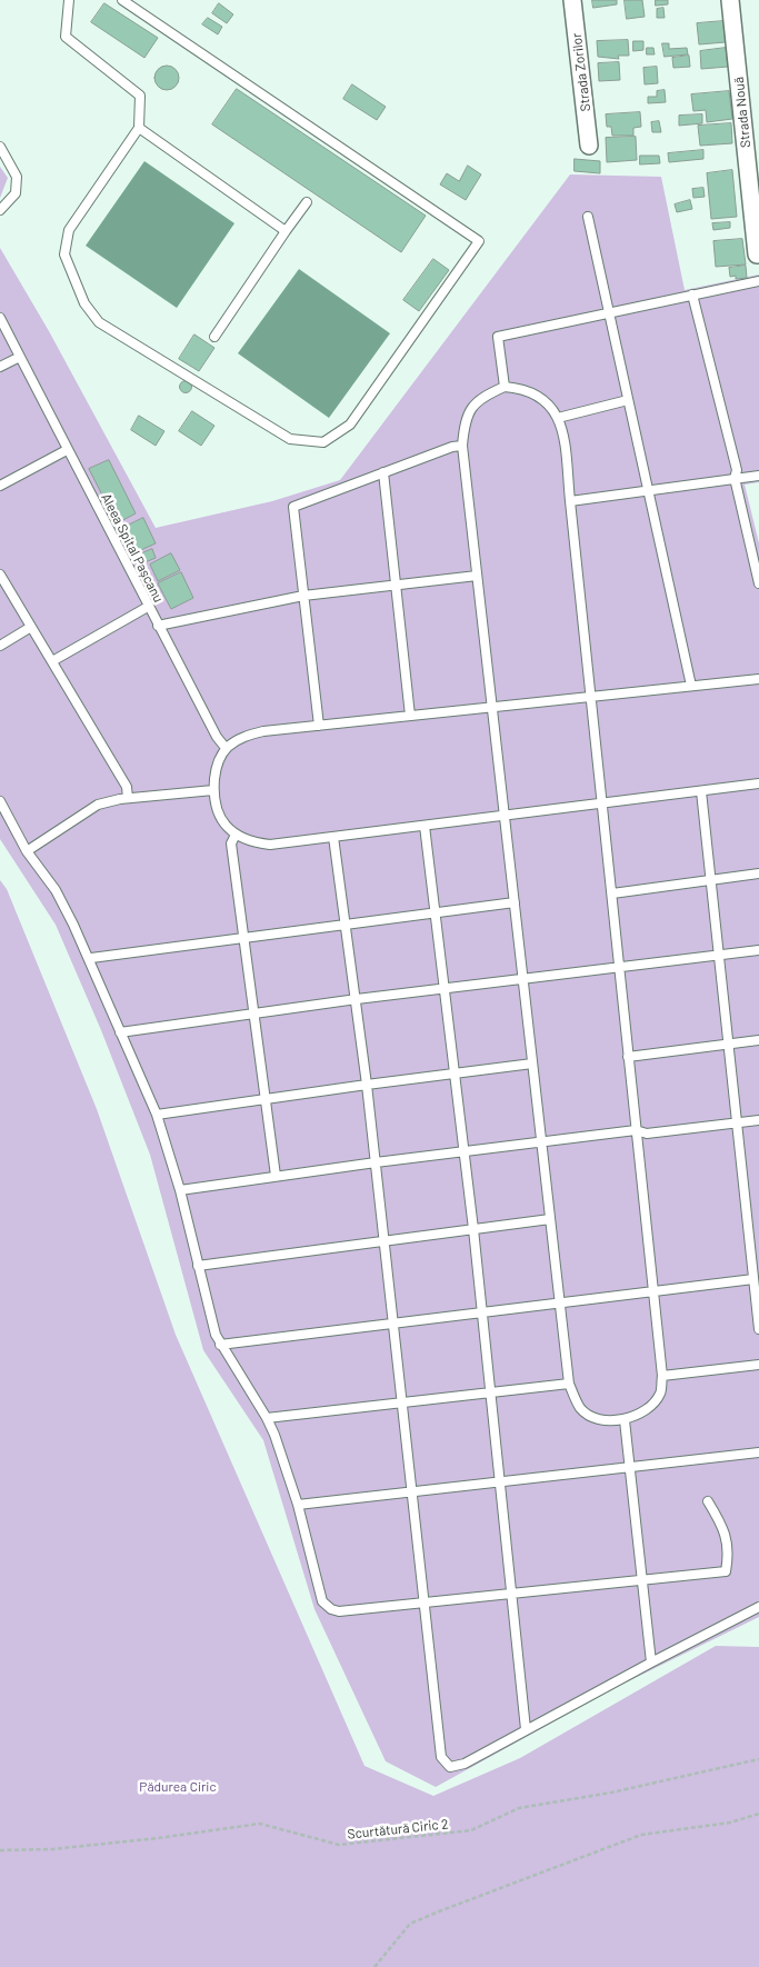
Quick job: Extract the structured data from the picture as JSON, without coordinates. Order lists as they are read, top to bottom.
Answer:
{
  "streets": {
    "street": ["Strada Zorilor", "Strada Nouă"],
    "lane": ["Aleea Spital Pașcanu"],
    "path": ["Scurtătură Ciric 2"]
  },
  "parks": ["Pădurea Ciric"]
}
